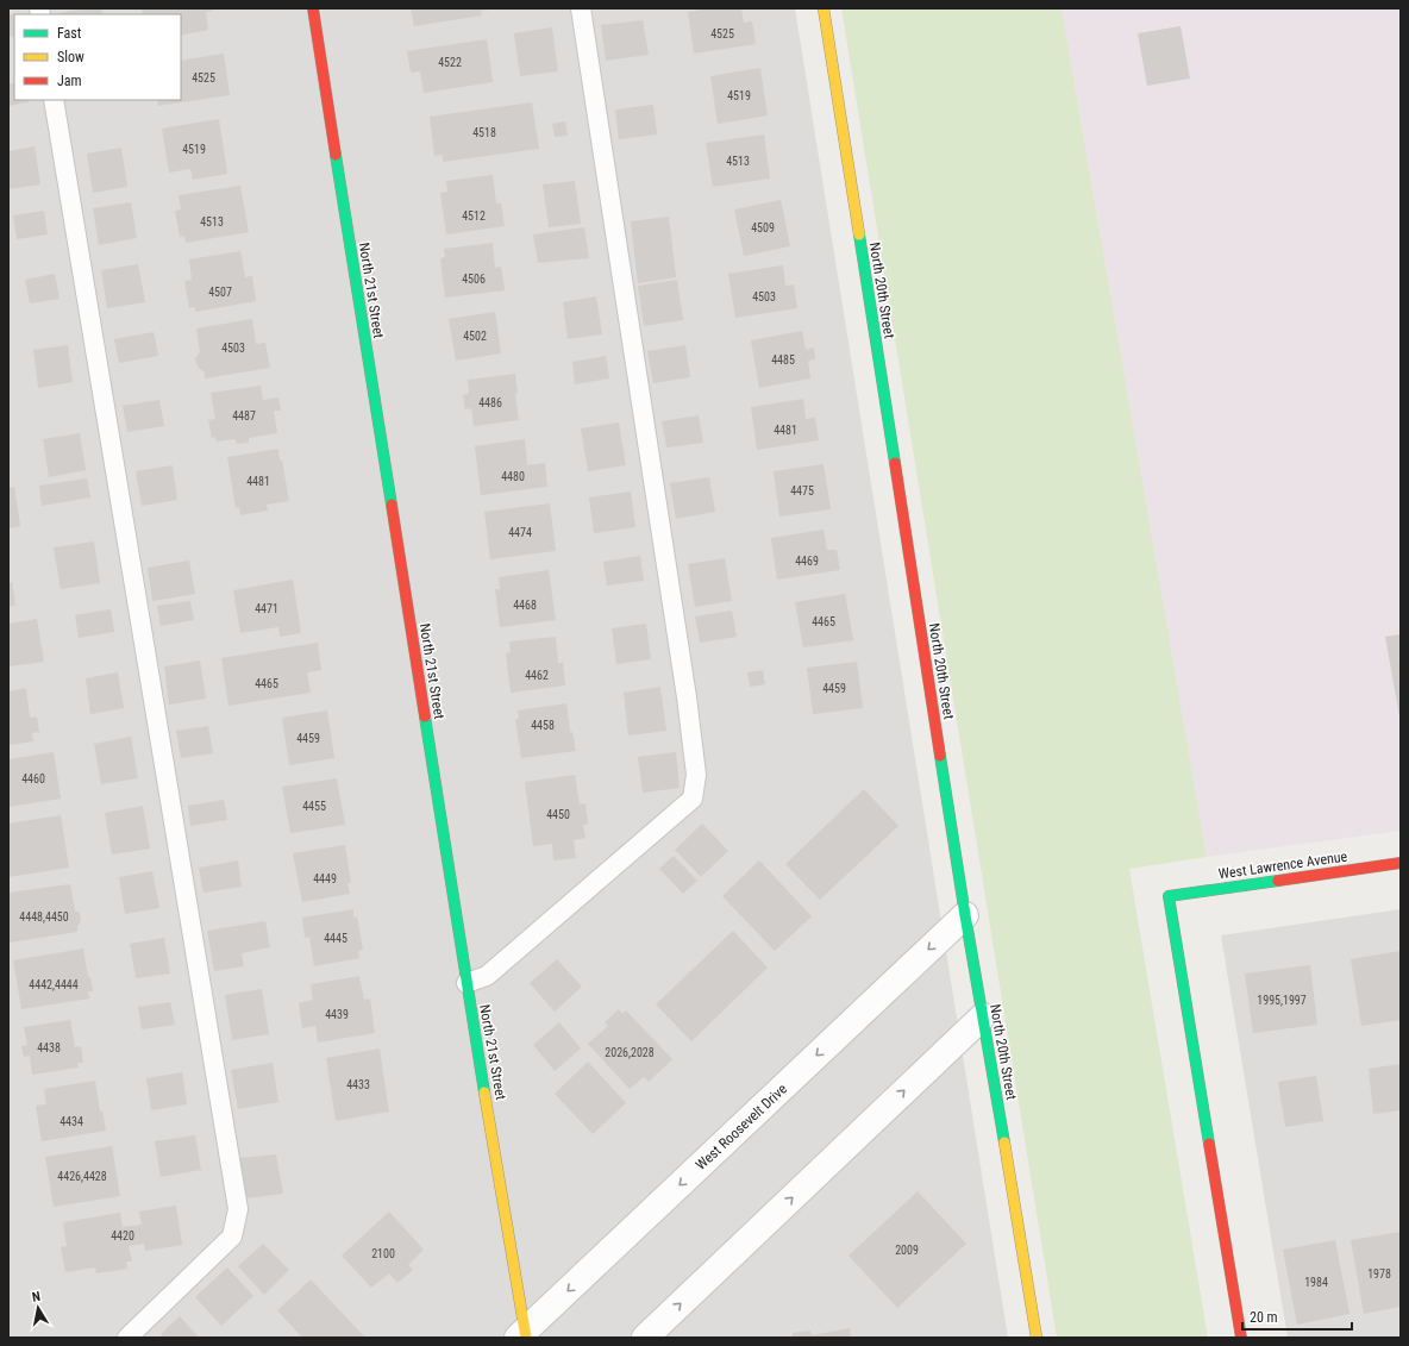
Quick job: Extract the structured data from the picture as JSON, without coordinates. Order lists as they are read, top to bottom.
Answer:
{
  "streets": {
    "street": [
      "North 21st Street",
      "North 20th Street",
      "West Lawrence Avenue",
      "West Roosevelt Drive"
    ]
  },
  "crossings": [
    ["North 21st Street", "West Roosevelt Drive"],
    ["North 20th Street", "West Roosevelt Drive"]
  ],
  "house_numbers": [
    "4525",
    "4522",
    "4525",
    "4519",
    "4518",
    "4519",
    "4513",
    "4512",
    "4513",
    "4509",
    "4506",
    "4507",
    "4503",
    "4502",
    "4503",
    "4485",
    "4486",
    "4487",
    "4481",
    "4480",
    "4481",
    "4475",
    "4474",
    "4469",
    "4468",
    "4471",
    "4465",
    "4462",
    "4465",
    "4459",
    "4458",
    "4459",
    "4460",
    "4455",
    "4450",
    "4449",
    "4448,4450",
    "4445",
    "4442,4444",
    "1995,1997",
    "4439",
    "4438",
    "2026,2028",
    "4433",
    "4434",
    "4426,4428",
    "4420",
    "2009",
    "2100",
    "1978",
    "1984"
  ],
  "legend": ["Fast", "Slow", "Jam"],
  "scale_bar": "20 m",
  "north": "top"
}
